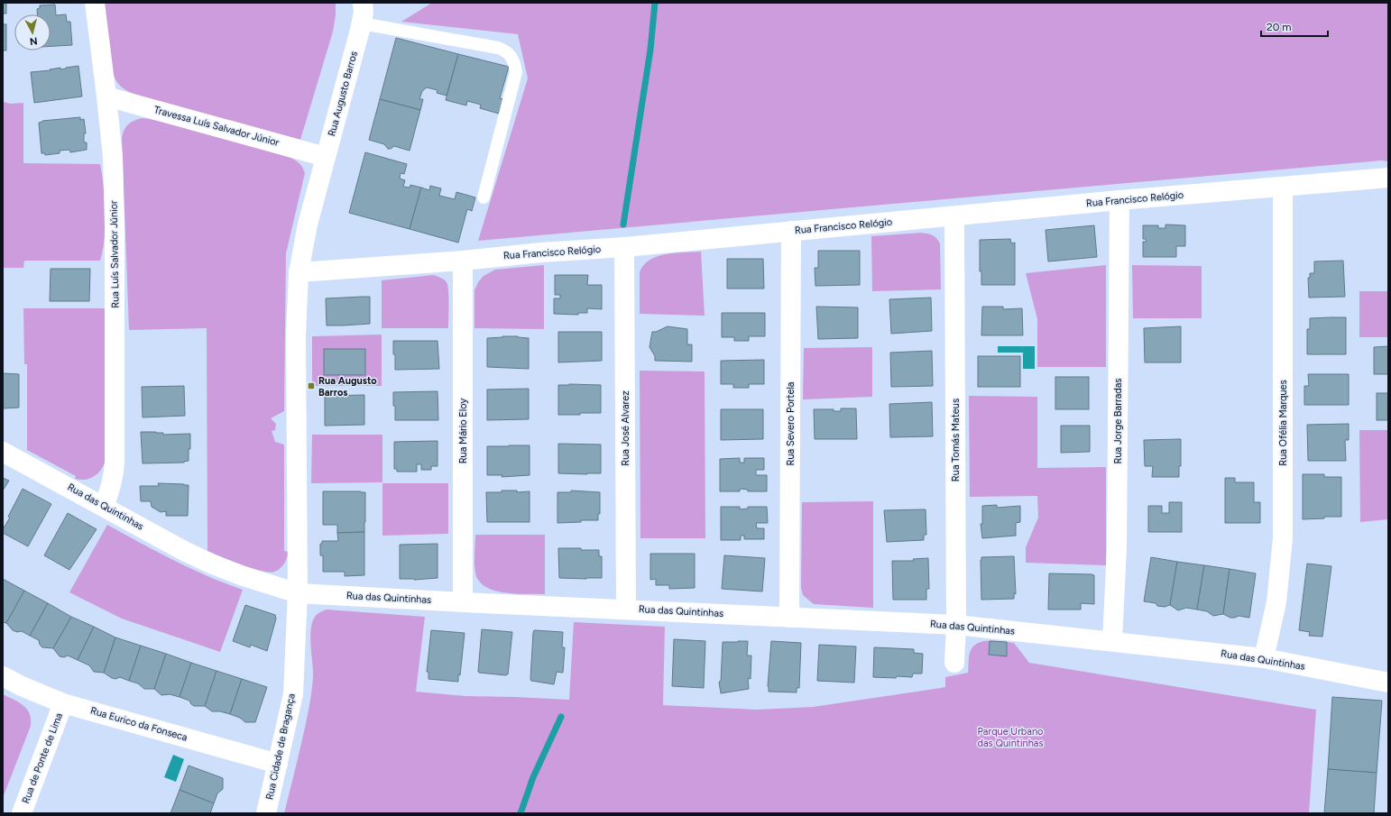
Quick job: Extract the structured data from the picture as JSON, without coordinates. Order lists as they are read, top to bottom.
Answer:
{
  "streets": {
    "street": [
      "Rua Augusto Barros",
      "Travessa Luís Salvador Júnior",
      "Rua Francisco Relógio",
      "Rua Luís Salvador Júnior",
      "Rua Jorge Barradas",
      "Rua Ofélia Marques",
      "Rua Severo Portela",
      "Rua José Alvarez",
      "Rua Mário Eloy",
      "Rua Tomás Mateus",
      "Rua das Quintinhas",
      "Rua Eurico da Fonseca",
      "Rua Cidade de Bragança",
      "Rua de Ponte de Lima"
    ]
  },
  "crossings": [
    ["Rua Augusto Barros", "Travessa Luís Salvador Júnior"],
    ["Rua Augusto Barros", "Rua Francisco Relógio"],
    ["Rua Augusto Barros", "Rua das Quintinhas"],
    ["Rua Augusto Barros", "Rua Cidade de Bragança"],
    ["Travessa Luís Salvador Júnior", "Rua Luís Salvador Júnior"],
    ["Rua Francisco Relógio", "Rua Jorge Barradas"],
    ["Rua Francisco Relógio", "Rua Ofélia Marques"],
    ["Rua Francisco Relógio", "Rua Severo Portela"],
    ["Rua Francisco Relógio", "Rua José Alvarez"],
    ["Rua Francisco Relógio", "Rua Mário Eloy"],
    ["Rua Francisco Relógio", "Rua Tomás Mateus"],
    ["Rua Luís Salvador Júnior", "Rua das Quintinhas"],
    ["Rua Jorge Barradas", "Rua das Quintinhas"],
    ["Rua Ofélia Marques", "Rua das Quintinhas"],
    ["Rua Severo Portela", "Rua das Quintinhas"],
    ["Rua José Alvarez", "Rua das Quintinhas"],
    ["Rua Mário Eloy", "Rua das Quintinhas"],
    ["Rua Tomás Mateus", "Rua das Quintinhas"],
    ["Rua das Quintinhas", "Rua Cidade de Bragança"],
    ["Rua Eurico da Fonseca", "Rua Cidade de Bragança"],
    ["Rua Eurico da Fonseca", "Rua de Ponte de Lima"]
  ],
  "parks": ["Parque Urbano das Quintinhas"],
  "places": {
    "transit": ["Rua Augusto Barros"]
  },
  "scale_bar": "20 m",
  "north": "bottom"
}
